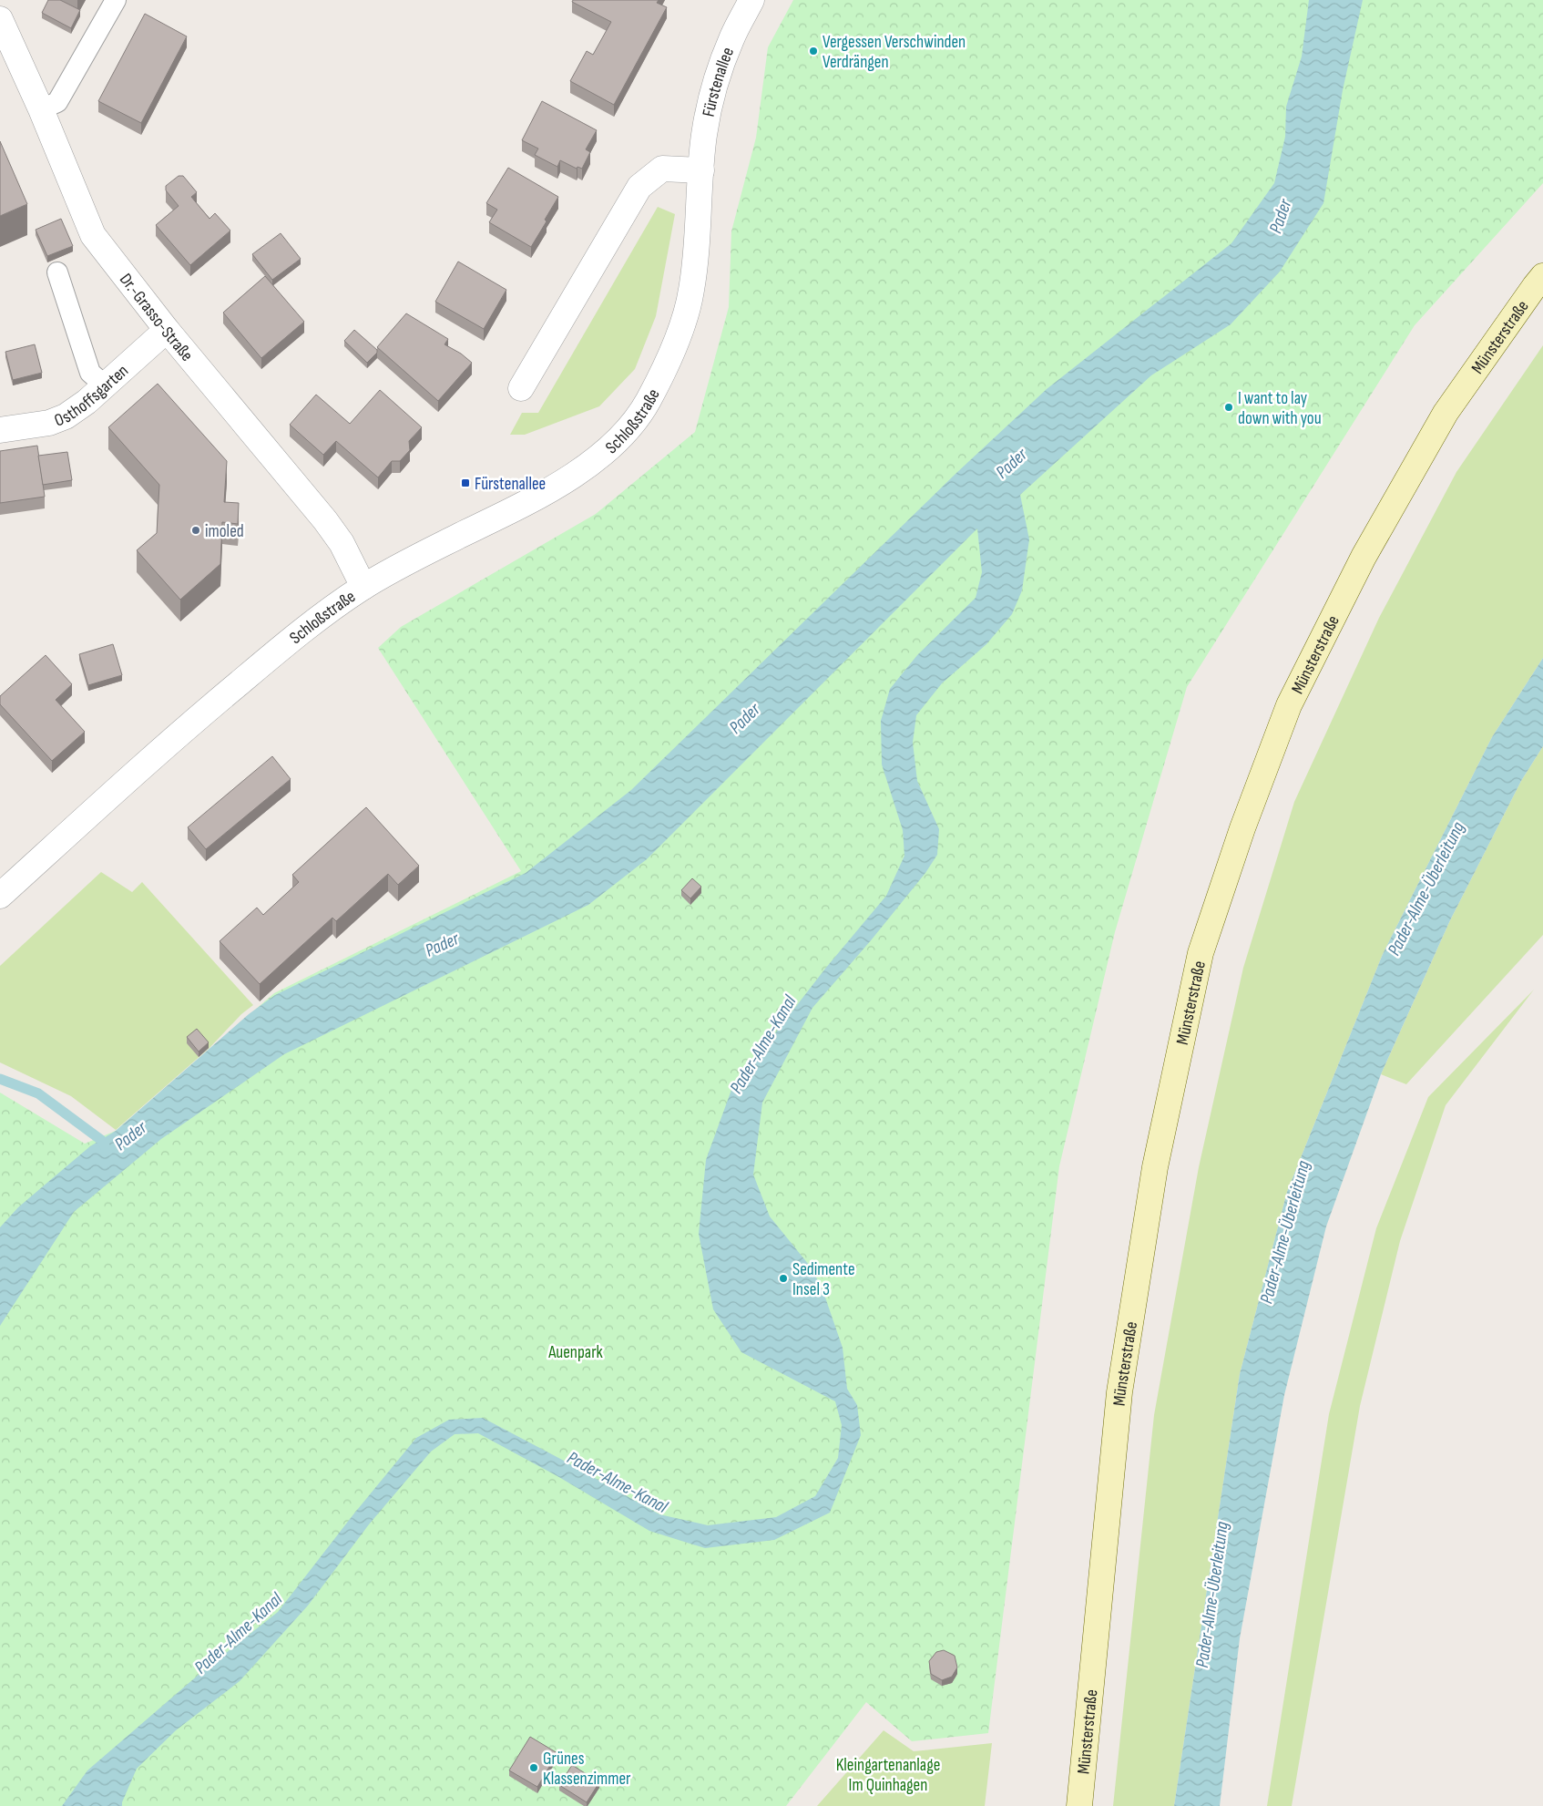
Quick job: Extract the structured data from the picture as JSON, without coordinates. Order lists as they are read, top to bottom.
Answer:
{
  "streets": {
    "main road": ["Münsterstraße"],
    "street": [
      "Fürstenallee",
      "Dr.-Grasso-Straße",
      "Osthoffsgarten",
      "Schloßstraße"
    ]
  },
  "crossings": [
    ["Fürstenallee", "Schloßstraße"],
    ["Dr.-Grasso-Straße", "Osthoffsgarten"],
    ["Dr.-Grasso-Straße", "Schloßstraße"]
  ],
  "water": ["Pader", "Pader-Alme-Überleitung", "Pader-Alme-Kanal"],
  "parks": ["Auenpark", "Kleingartenanlage Im Quinhagen"],
  "places": {
    "other": [
      "Vergessen Verschwinden Verdrängen",
      "I want to lay down with you",
      "imoled",
      "Sedimente Insel 3",
      "Grünes Klassenzimmer"
    ],
    "transit": ["Fürstenallee"]
  }
}
